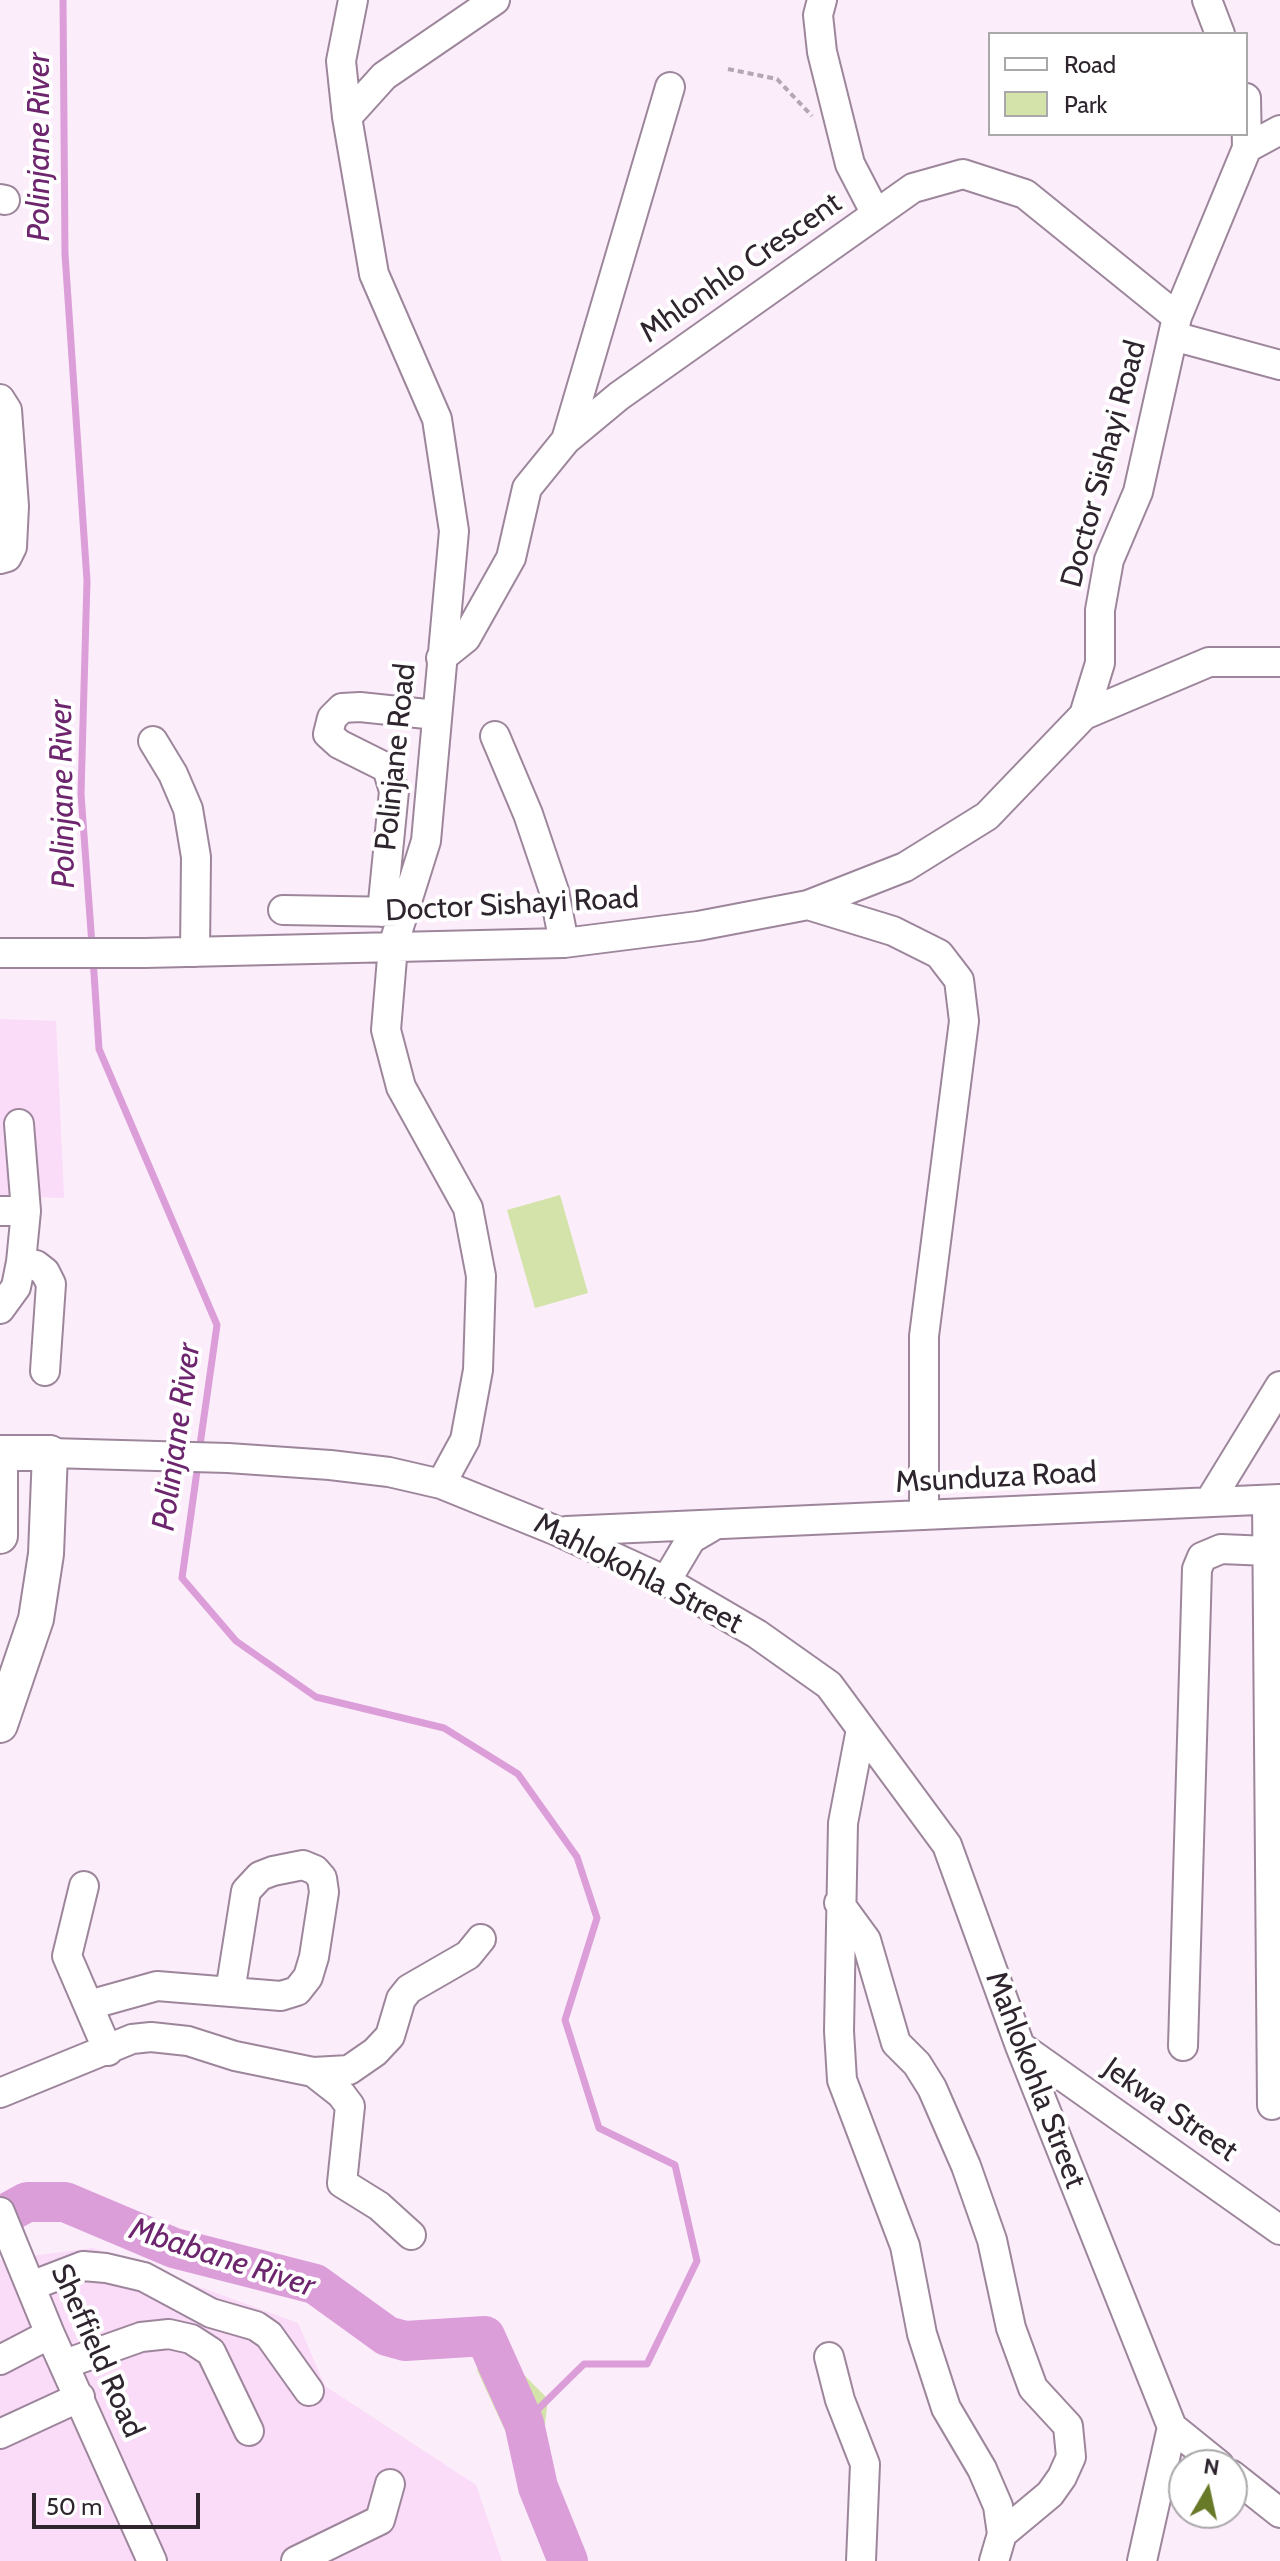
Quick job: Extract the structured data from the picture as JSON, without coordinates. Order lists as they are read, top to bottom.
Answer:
{
  "streets": {
    "main road": ["Mahlokohla Street"],
    "street": [
      "Mhlonhlo Crescent",
      "Doctor Sishayi Road",
      "Polinjane Road",
      "Msunduza Road",
      "Jekwa Street",
      "Sheffield Road"
    ]
  },
  "crossings": [
    ["Mhlonhlo Crescent", "Doctor Sishayi Road"],
    ["Mhlonhlo Crescent", "Polinjane Road"],
    ["Doctor Sishayi Road", "Polinjane Road"],
    ["Polinjane Road", "Mahlokohla Street"],
    ["Msunduza Road", "Mahlokohla Street"],
    ["Mahlokohla Street", "Jekwa Street"]
  ],
  "water": ["Polinjane River", "Mbabane River"],
  "legend": ["Road", "Park"],
  "scale_bar": "50 m",
  "north": "top"
}
